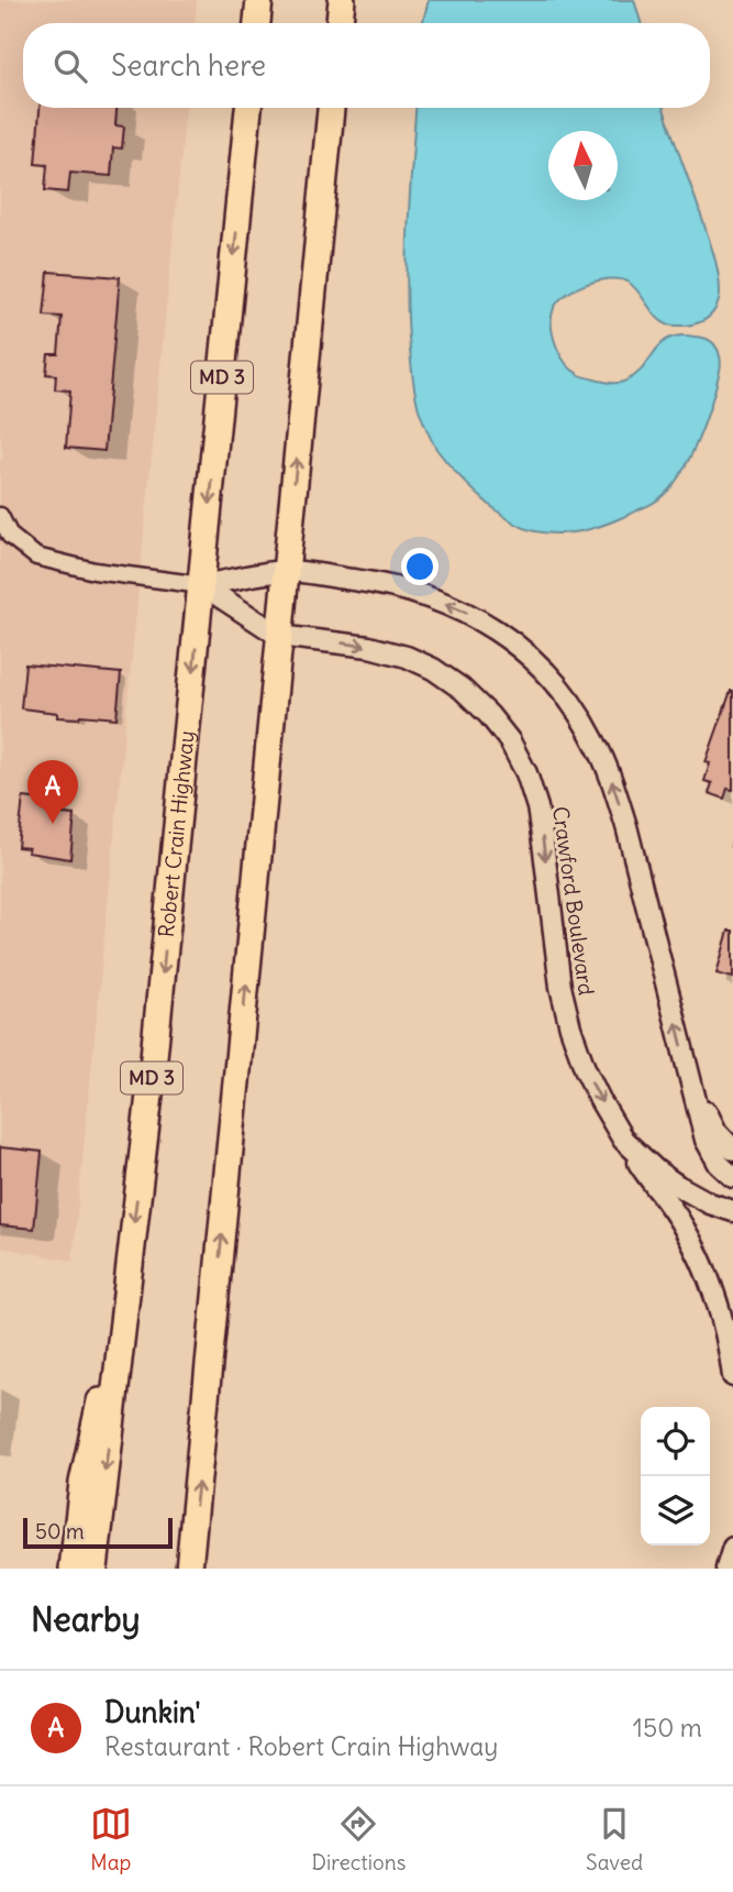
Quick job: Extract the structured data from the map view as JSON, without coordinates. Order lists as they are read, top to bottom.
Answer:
{
  "streets": {
    "highway": ["MD 3", "Robert Crain Highway"],
    "street": ["Crawford Boulevard"]
  },
  "crossings": [
    ["Robert Crain Highway", "Crawford Boulevard"]
  ],
  "one_way": ["Crawford Boulevard"],
  "scale_bar": "50 m",
  "north": "top",
  "page": {
    "search": "Search here",
    "pins": "A",
    "scale": "50 m",
    "heading": "Nearby",
    "list": [
      {
        "mark": "A",
        "name": "Dunkin'",
        "note": "Restaurant · Robert Crain Highway",
        "value": "150 m"
      }
    ],
    "nav": ["Map", "Directions", "Saved"]
  }
}
